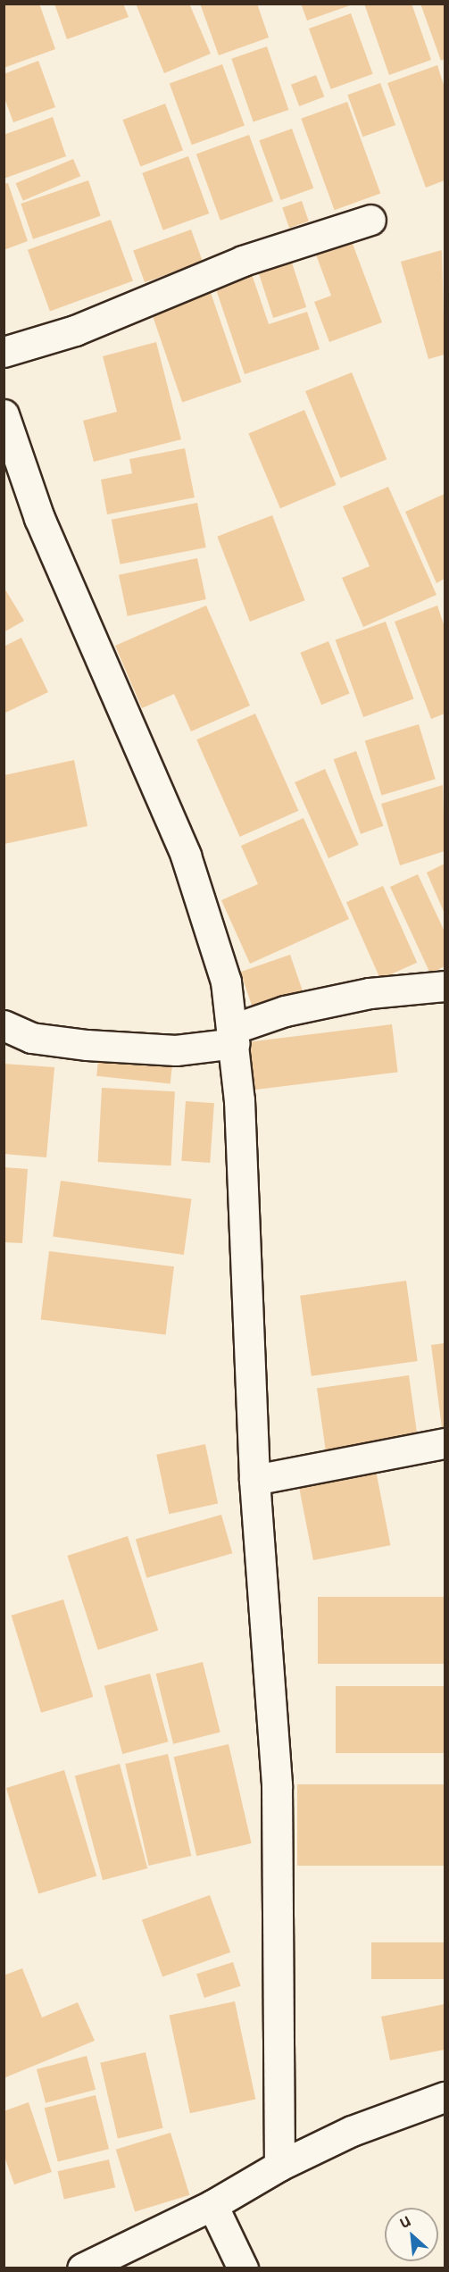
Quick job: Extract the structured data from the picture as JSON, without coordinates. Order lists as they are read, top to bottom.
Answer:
{
  "north": "top left"
}
